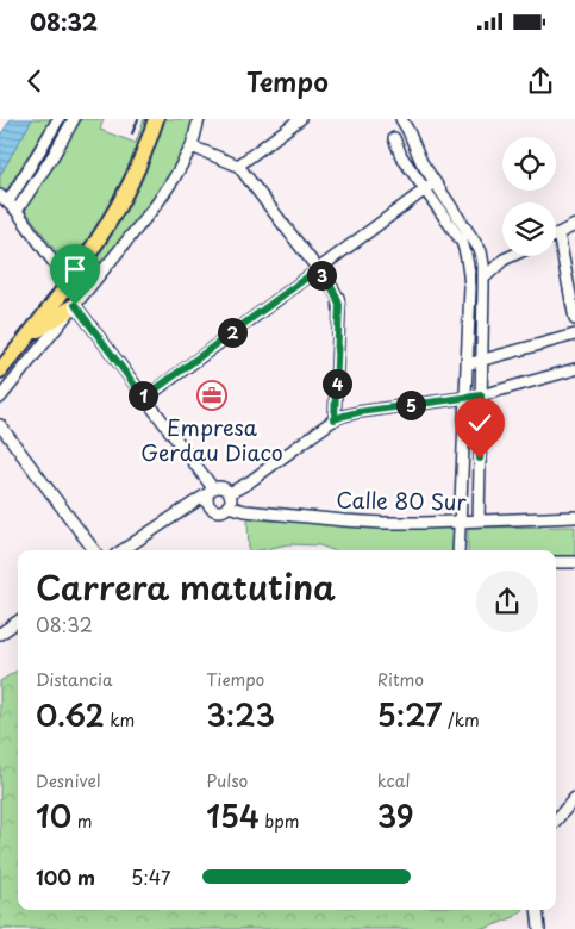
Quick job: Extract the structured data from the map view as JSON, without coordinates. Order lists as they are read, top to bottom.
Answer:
{
  "streets": {
    "street": ["Calle 80 Sur"]
  },
  "places": {
    "office": ["Empresa Gerdau Diaco"]
  },
  "page": {
    "status": "08:32",
    "header": "Tempo",
    "pins": [
      "3",
      "2",
      "4",
      "1",
      "5"
    ],
    "heading": ["Carrera matutina", "08:32"],
    "stats": [
      ["Distancia", "0.62 km"],
      ["Tiempo", "3:23"],
      ["Ritmo", "5:27 /km"],
      ["Desnivel", "10 m"],
      ["Pulso", "154 bpm"],
      ["kcal", "39"]
    ],
    "list": [
      {
        "name": "100 m",
        "note": "5:47"
      }
    ]
  }
}
